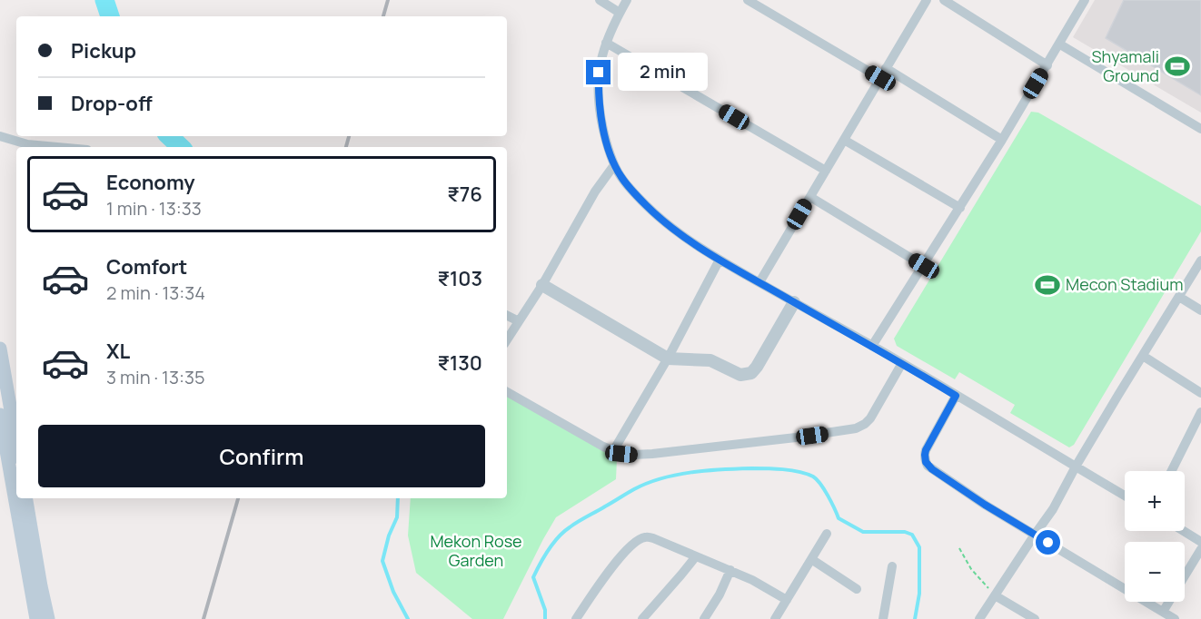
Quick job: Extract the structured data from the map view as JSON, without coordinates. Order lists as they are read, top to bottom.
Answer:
{
  "parks": ["Mekon Rose Garden"],
  "places": {
    "sports": ["Shyamali Ground", "Mecon Stadium"]
  },
  "page": {
    "banner": ["Pickup", "Drop-off"],
    "bubble": "2 min",
    "list": [
      {
        "name": "Economy",
        "note": "1 min · 13:33",
        "value": "₹76"
      },
      {
        "name": "Comfort",
        "note": "2 min · 13:34",
        "value": "₹103"
      },
      {
        "name": "XL",
        "note": "3 min · 13:35",
        "value": "₹130"
      }
    ],
    "buttons": "Confirm",
    "map_buttons": ["+", "−"]
  }
}
